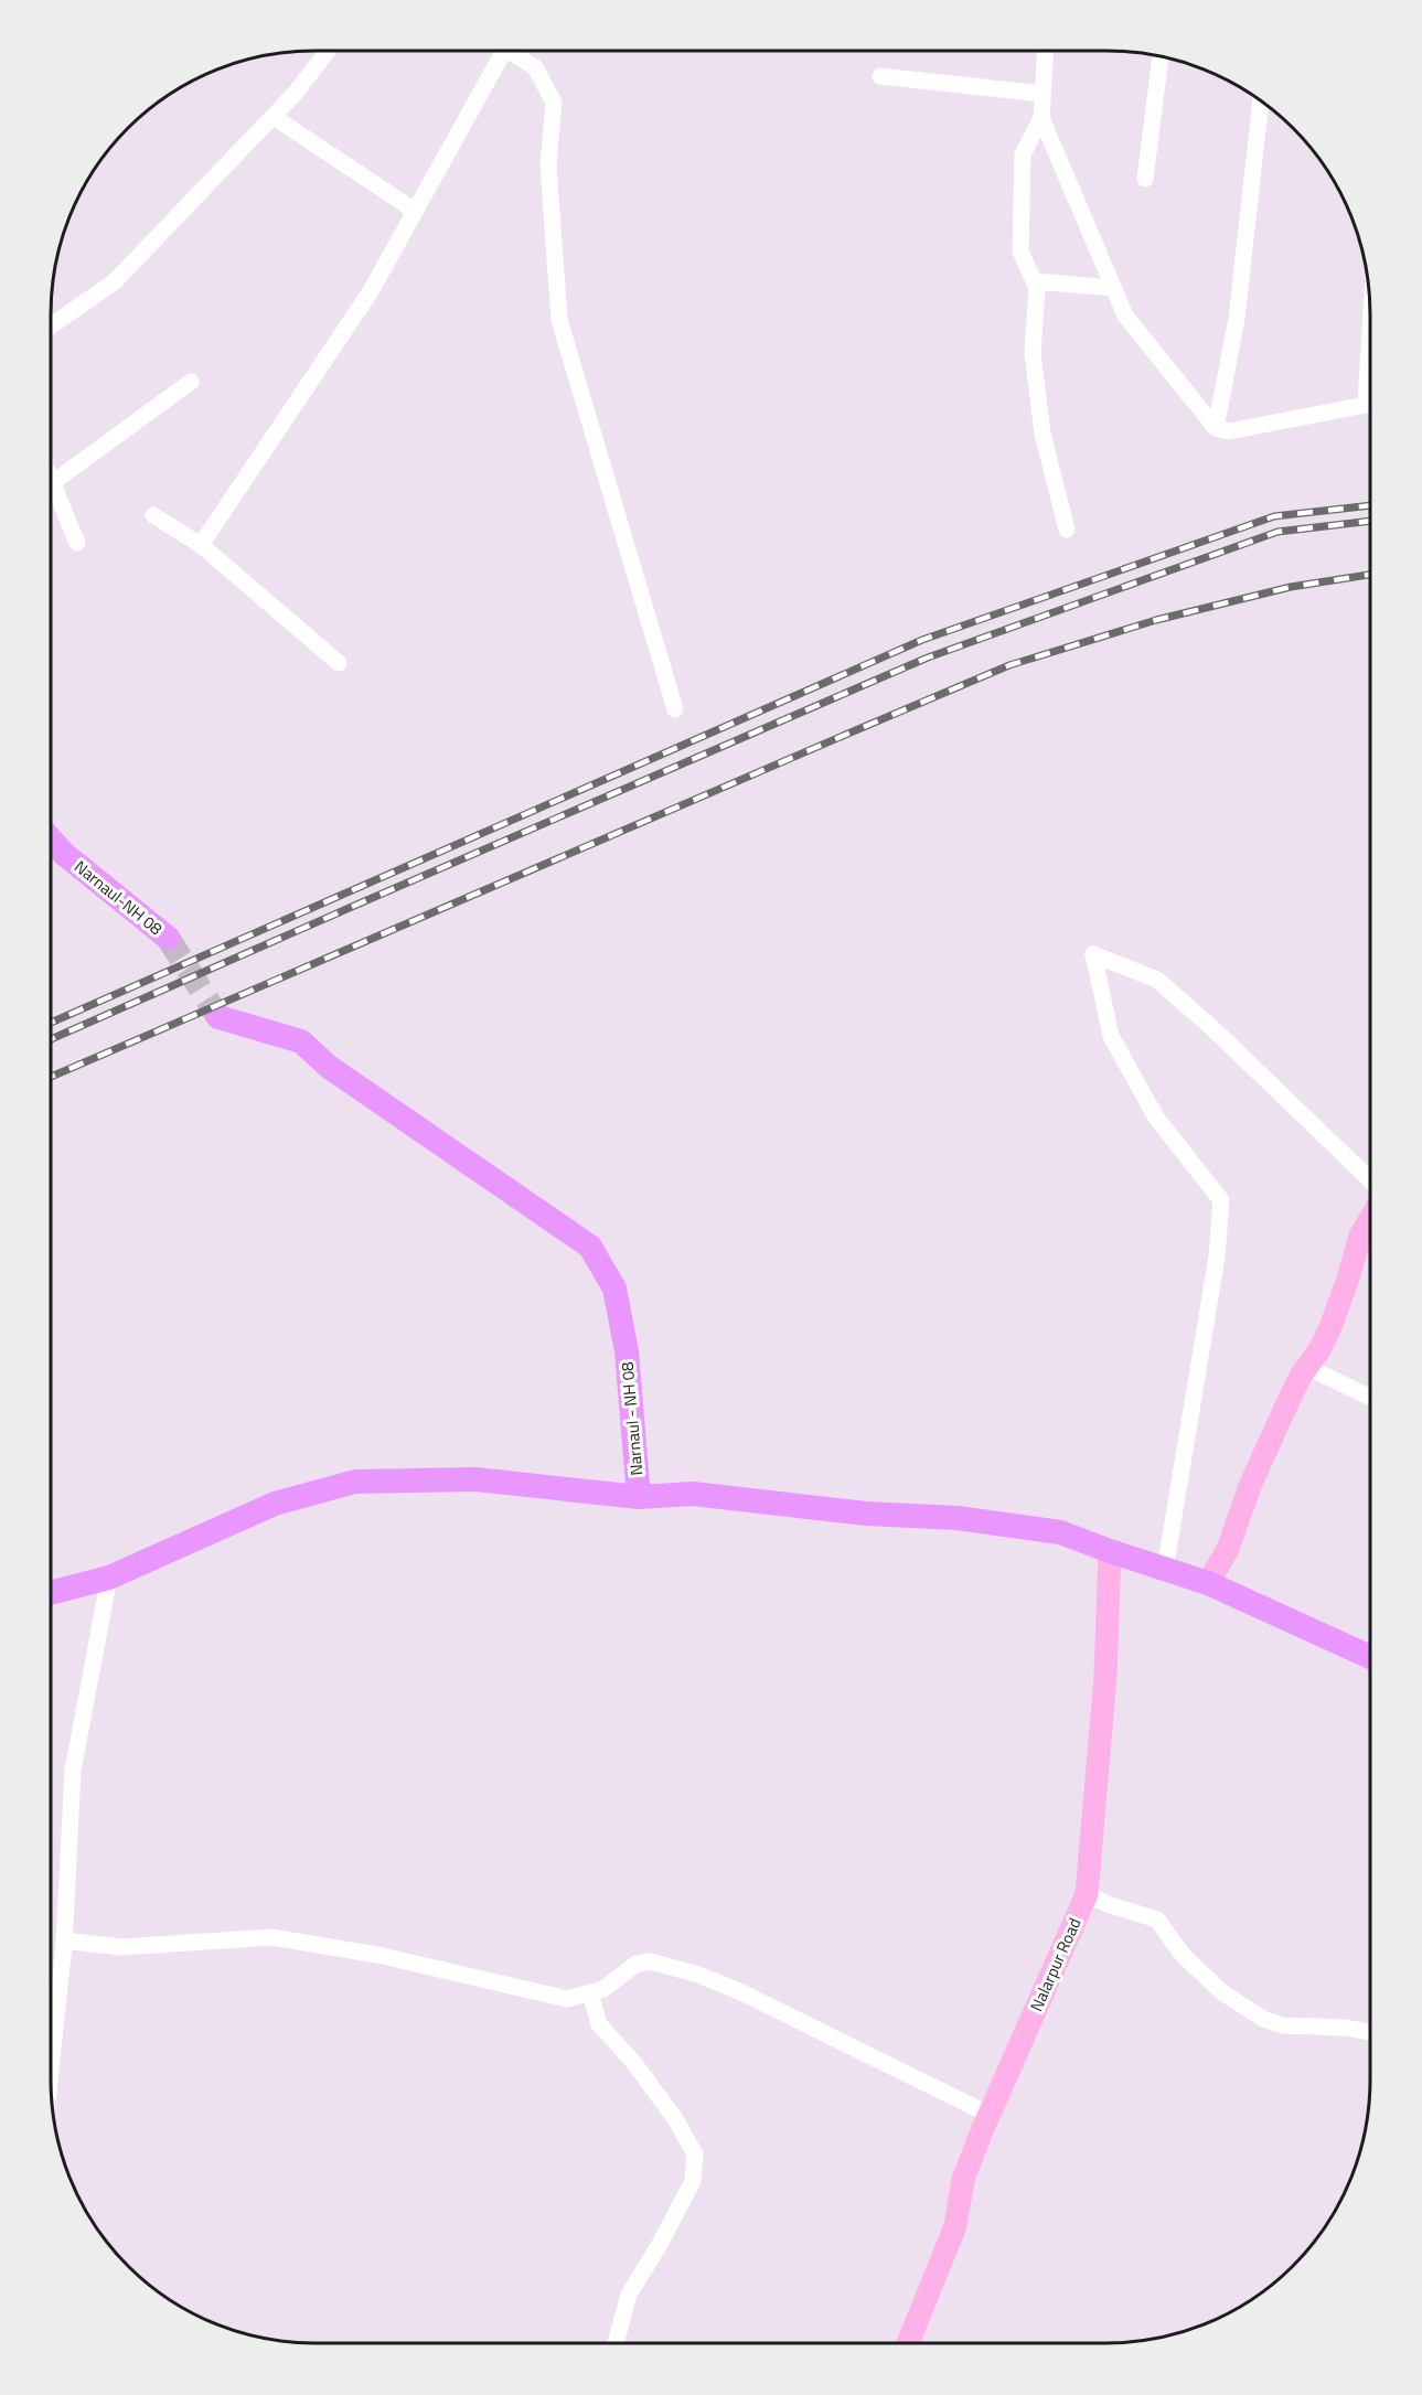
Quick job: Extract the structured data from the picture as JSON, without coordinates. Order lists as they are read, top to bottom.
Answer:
{
  "streets": {
    "main road": ["Narnaul-NH 08", "Narnaul - NH 08"],
    "street": ["Nalarpur Road"]
  }
}
